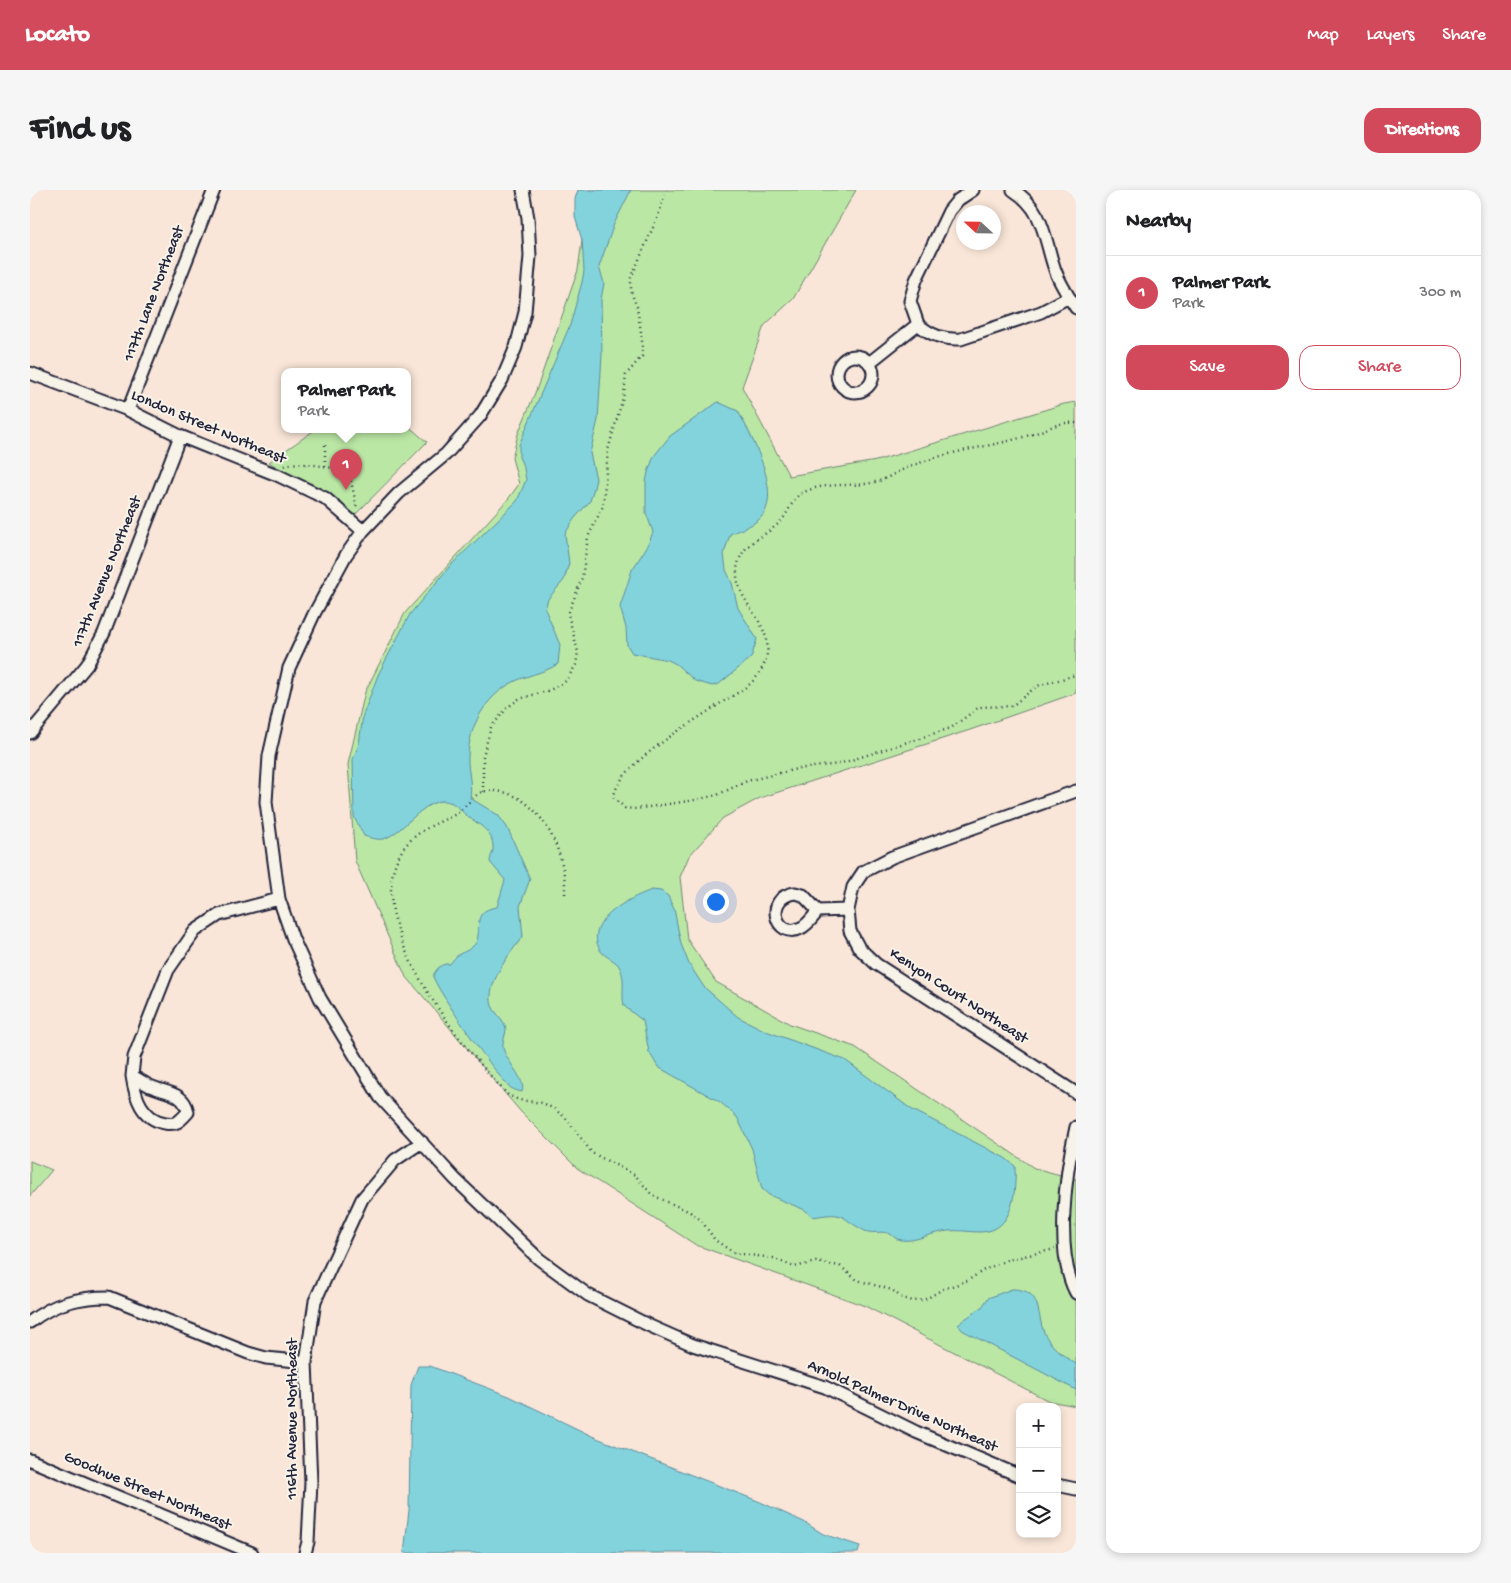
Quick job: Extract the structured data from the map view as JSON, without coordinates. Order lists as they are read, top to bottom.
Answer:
{
  "streets": {
    "street": [
      "117th Lane Northeast",
      "London Street Northeast",
      "117th Avenue Northeast",
      "Kenyon Court Northeast",
      "Arnold Palmer Drive Northeast",
      "116th Avenue Northeast",
      "Goodhue Street Northeast"
    ]
  },
  "crossings": [
    ["117th Lane Northeast", "London Street Northeast"],
    ["London Street Northeast", "117th Avenue Northeast"],
    ["London Street Northeast", "Arnold Palmer Drive Northeast"],
    ["Arnold Palmer Drive Northeast", "116th Avenue Northeast"]
  ],
  "north": "left",
  "page": {
    "header": "Locato",
    "nav": ["Map", "Layers", "Share"],
    "buttons": [
      "Directions",
      ["Save", "Share"]
    ],
    "title": "Find us",
    "heading": "Nearby",
    "list": [
      {
        "mark": "1",
        "name": "Palmer Park",
        "note": "Park",
        "value": "300 m"
      }
    ],
    "popup": ["Palmer Park", "Park"],
    "pins": "1",
    "map_buttons": ["+", "−"]
  }
}
